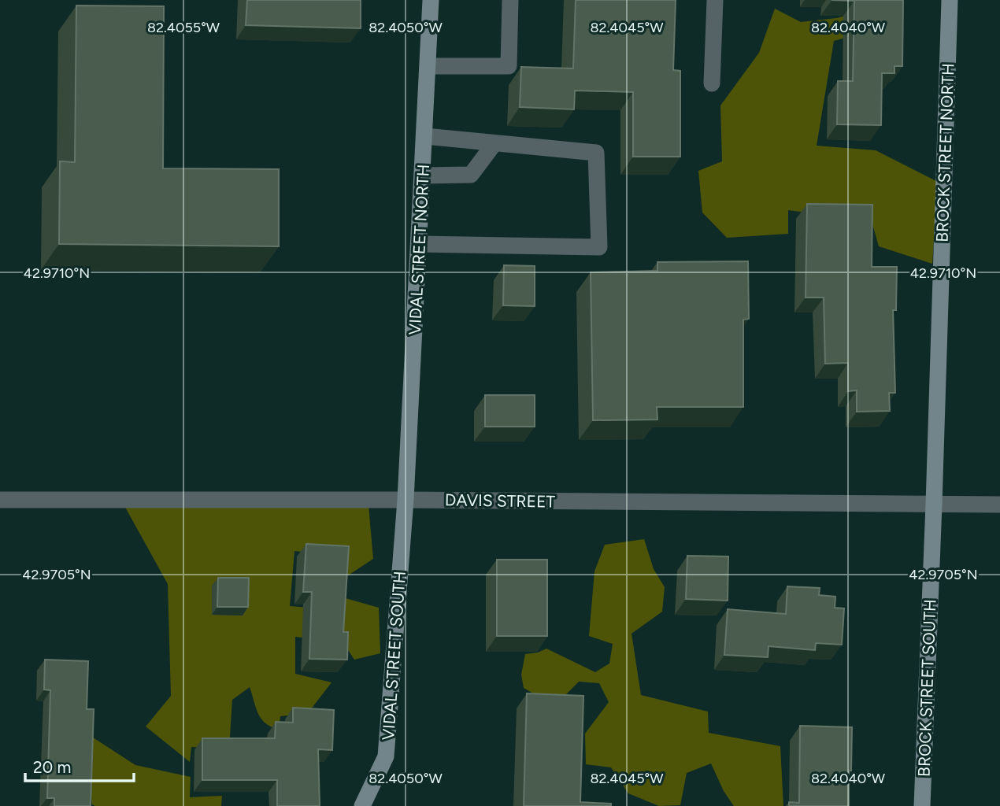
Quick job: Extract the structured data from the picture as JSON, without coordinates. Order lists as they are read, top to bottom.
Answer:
{
  "streets": {
    "main road": [
      "BROCK STREET NORTH",
      "VIDAL STREET NORTH",
      "VIDAL STREET SOUTH",
      "BROCK STREET SOUTH"
    ],
    "street": ["DAVIS STREET"]
  },
  "crossings": [
    ["BROCK STREET NORTH", "DAVIS STREET"],
    ["BROCK STREET NORTH", "BROCK STREET SOUTH"],
    ["VIDAL STREET NORTH", "DAVIS STREET"],
    ["VIDAL STREET NORTH", "VIDAL STREET SOUTH"],
    ["DAVIS STREET", "VIDAL STREET SOUTH"],
    ["DAVIS STREET", "BROCK STREET SOUTH"]
  ],
  "scale_bar": "20 m",
  "coordinates": [
    "82.4055°W",
    "82.4050°W",
    "82.4045°W",
    "82.4040°W",
    "42.9710°N",
    "42.9705°N"
  ]
}
